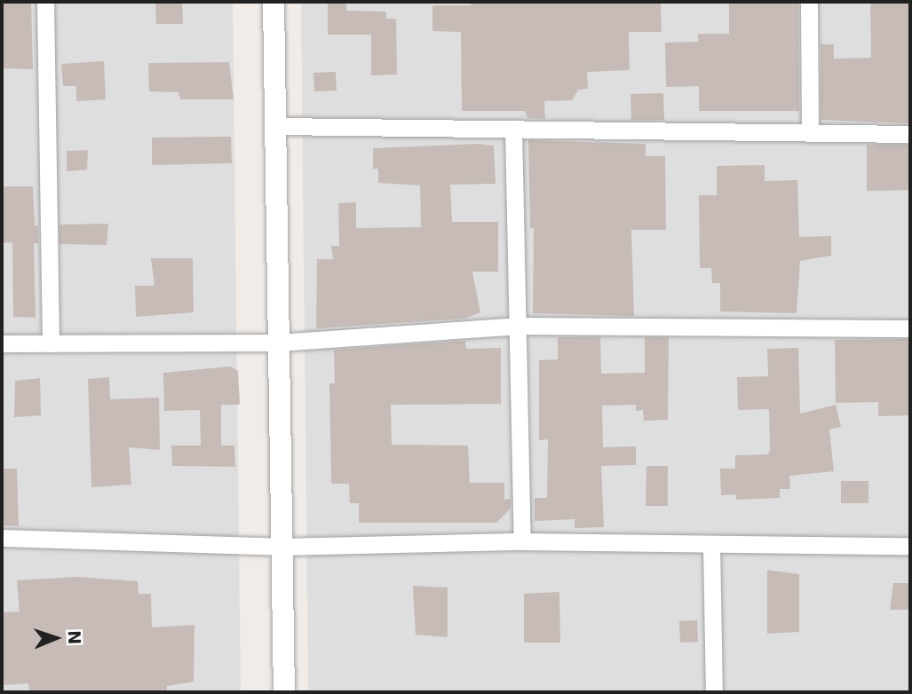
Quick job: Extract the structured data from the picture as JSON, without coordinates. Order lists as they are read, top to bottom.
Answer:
{
  "north": "right"
}
